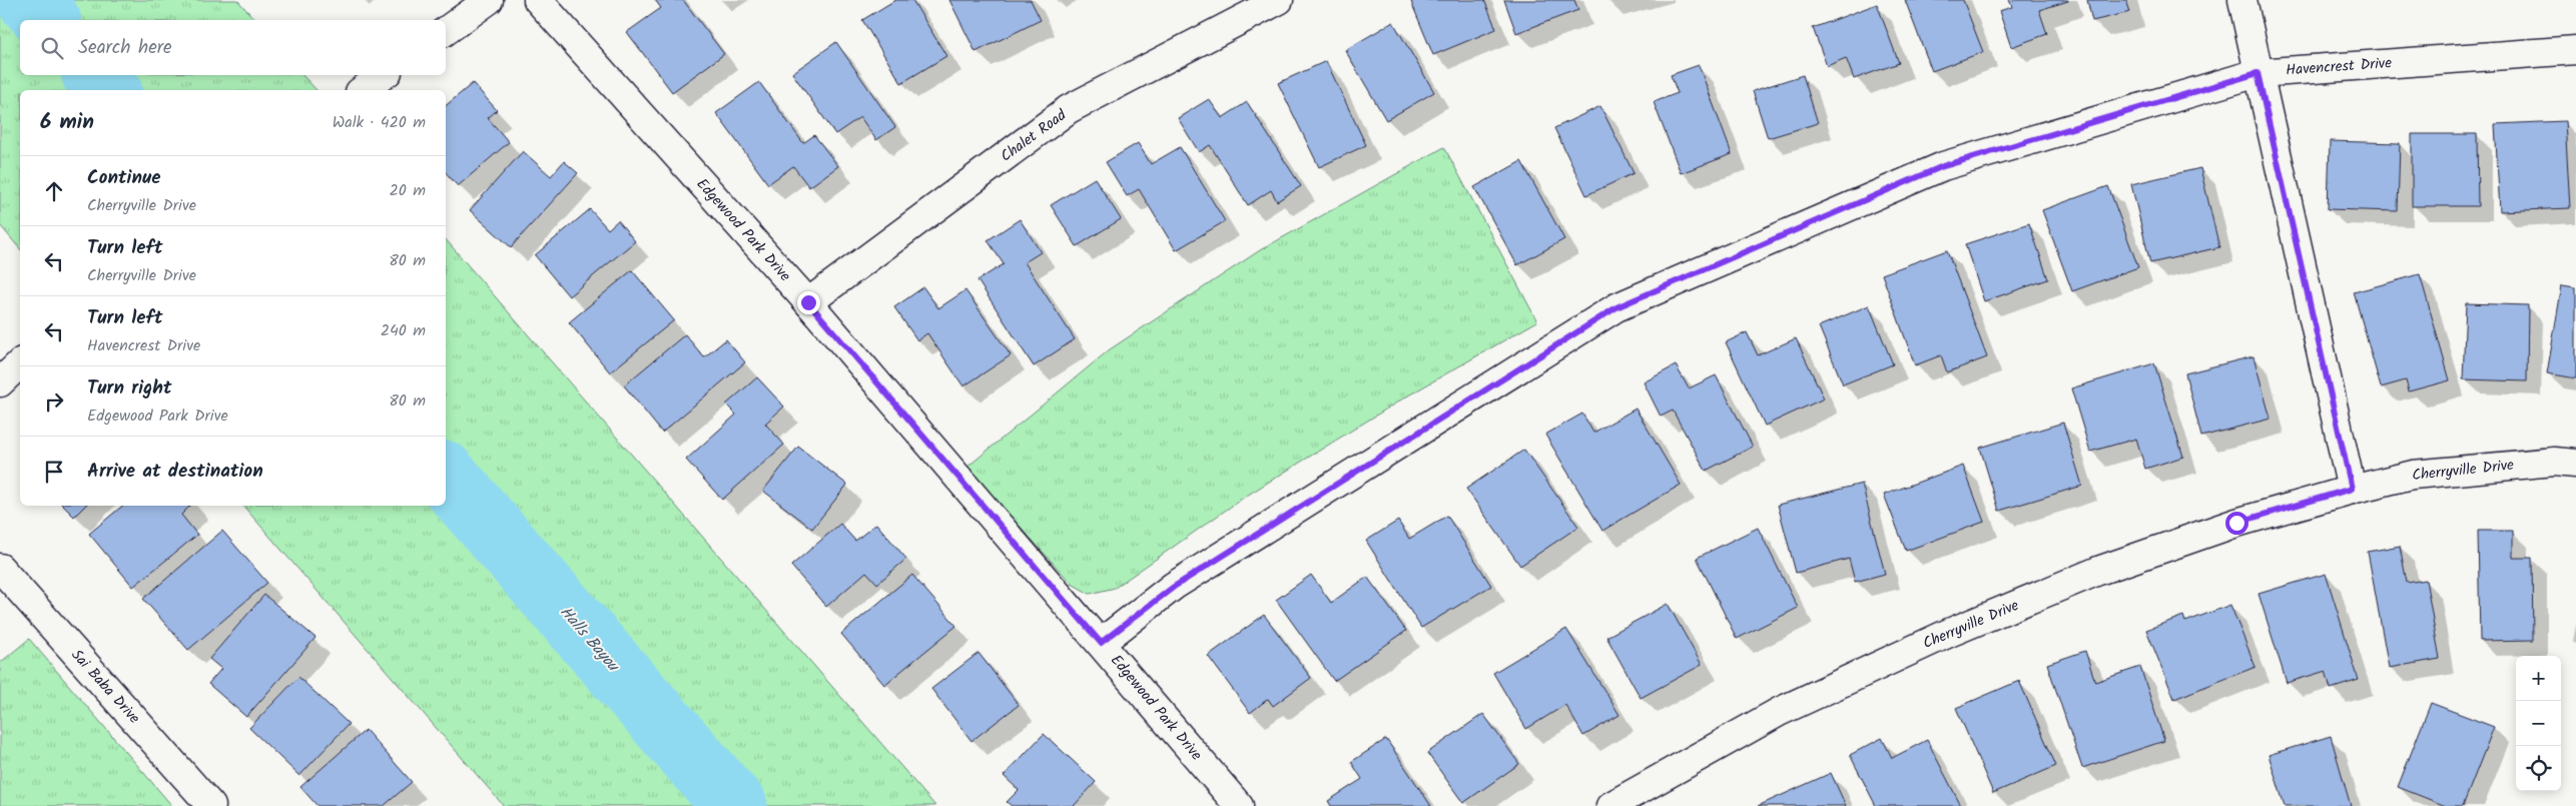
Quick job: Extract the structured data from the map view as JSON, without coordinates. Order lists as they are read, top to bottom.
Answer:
{
  "streets": {
    "street": [
      "Havencrest Drive",
      "Chalet Road",
      "Edgewood Park Drive",
      "Cherryville Drive",
      "Sai Baba Drive"
    ]
  },
  "crossings": [
    ["Havencrest Drive", "Edgewood Park Drive"],
    ["Chalet Road", "Edgewood Park Drive"]
  ],
  "water": ["Halls Bayou"],
  "page": {
    "search": "Search here",
    "heading": ["6 min", "Walk · 420 m"],
    "list": [
      ["Continue", "Cherryville Drive", "20 m"],
      ["Turn left", "Cherryville Drive", "80 m"],
      ["Turn left", "Havencrest Drive", "240 m"],
      ["Turn right", "Edgewood Park Drive", "80 m"],
      "Arrive at destination"
    ],
    "map_buttons": ["+", "−"]
  }
}
